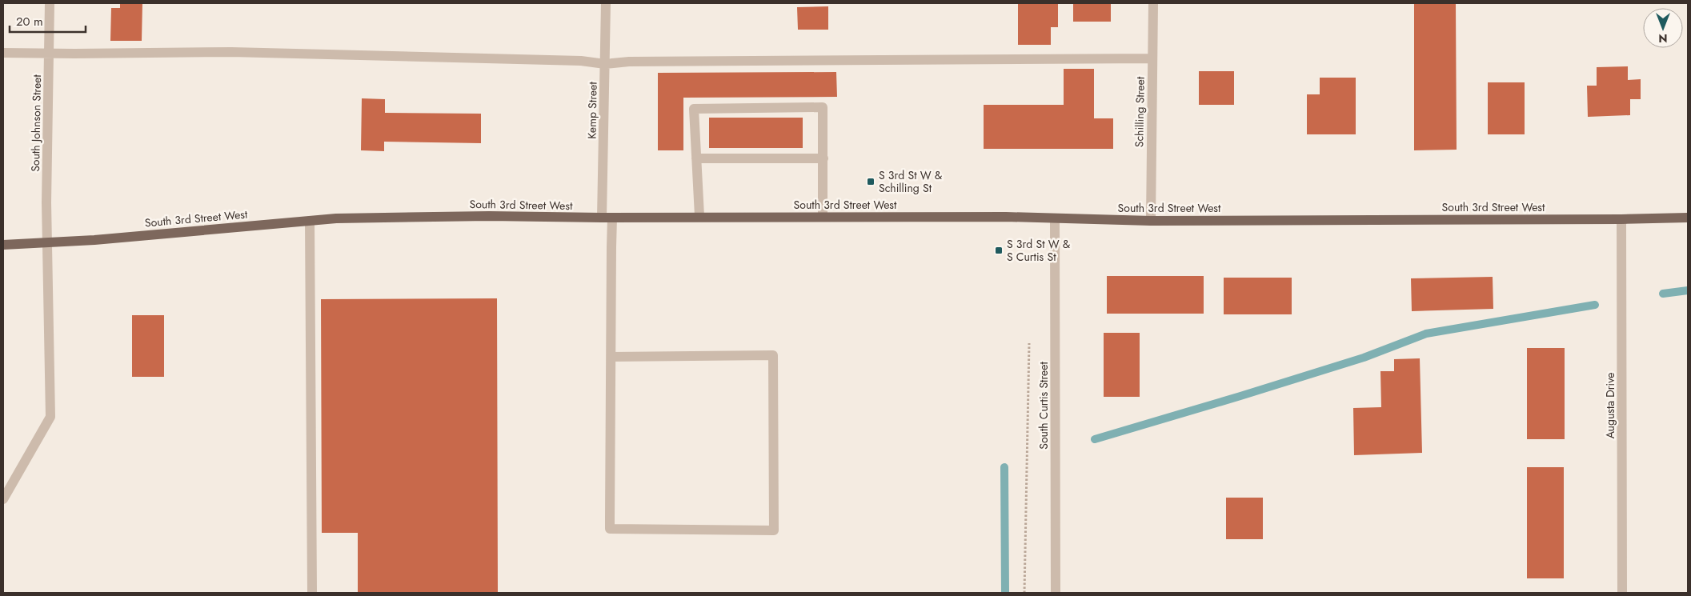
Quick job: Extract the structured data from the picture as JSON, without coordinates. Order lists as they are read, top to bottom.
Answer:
{
  "streets": {
    "main road": ["South 3rd Street West"],
    "street": [
      "Kemp Street",
      "Schilling Street",
      "South Johnson Street",
      "South Curtis Street",
      "Augusta Drive"
    ]
  },
  "crossings": [
    ["Kemp Street", "South 3rd Street West"],
    ["Schilling Street", "South 3rd Street West"],
    ["South Johnson Street", "South 3rd Street West"],
    ["South 3rd Street West", "South Curtis Street"],
    ["South 3rd Street West", "Augusta Drive"]
  ],
  "places": {
    "transit": ["S 3rd St W & Schilling St", "S 3rd St W & S Curtis St"]
  },
  "scale_bar": "20 m",
  "north": "bottom"
}
